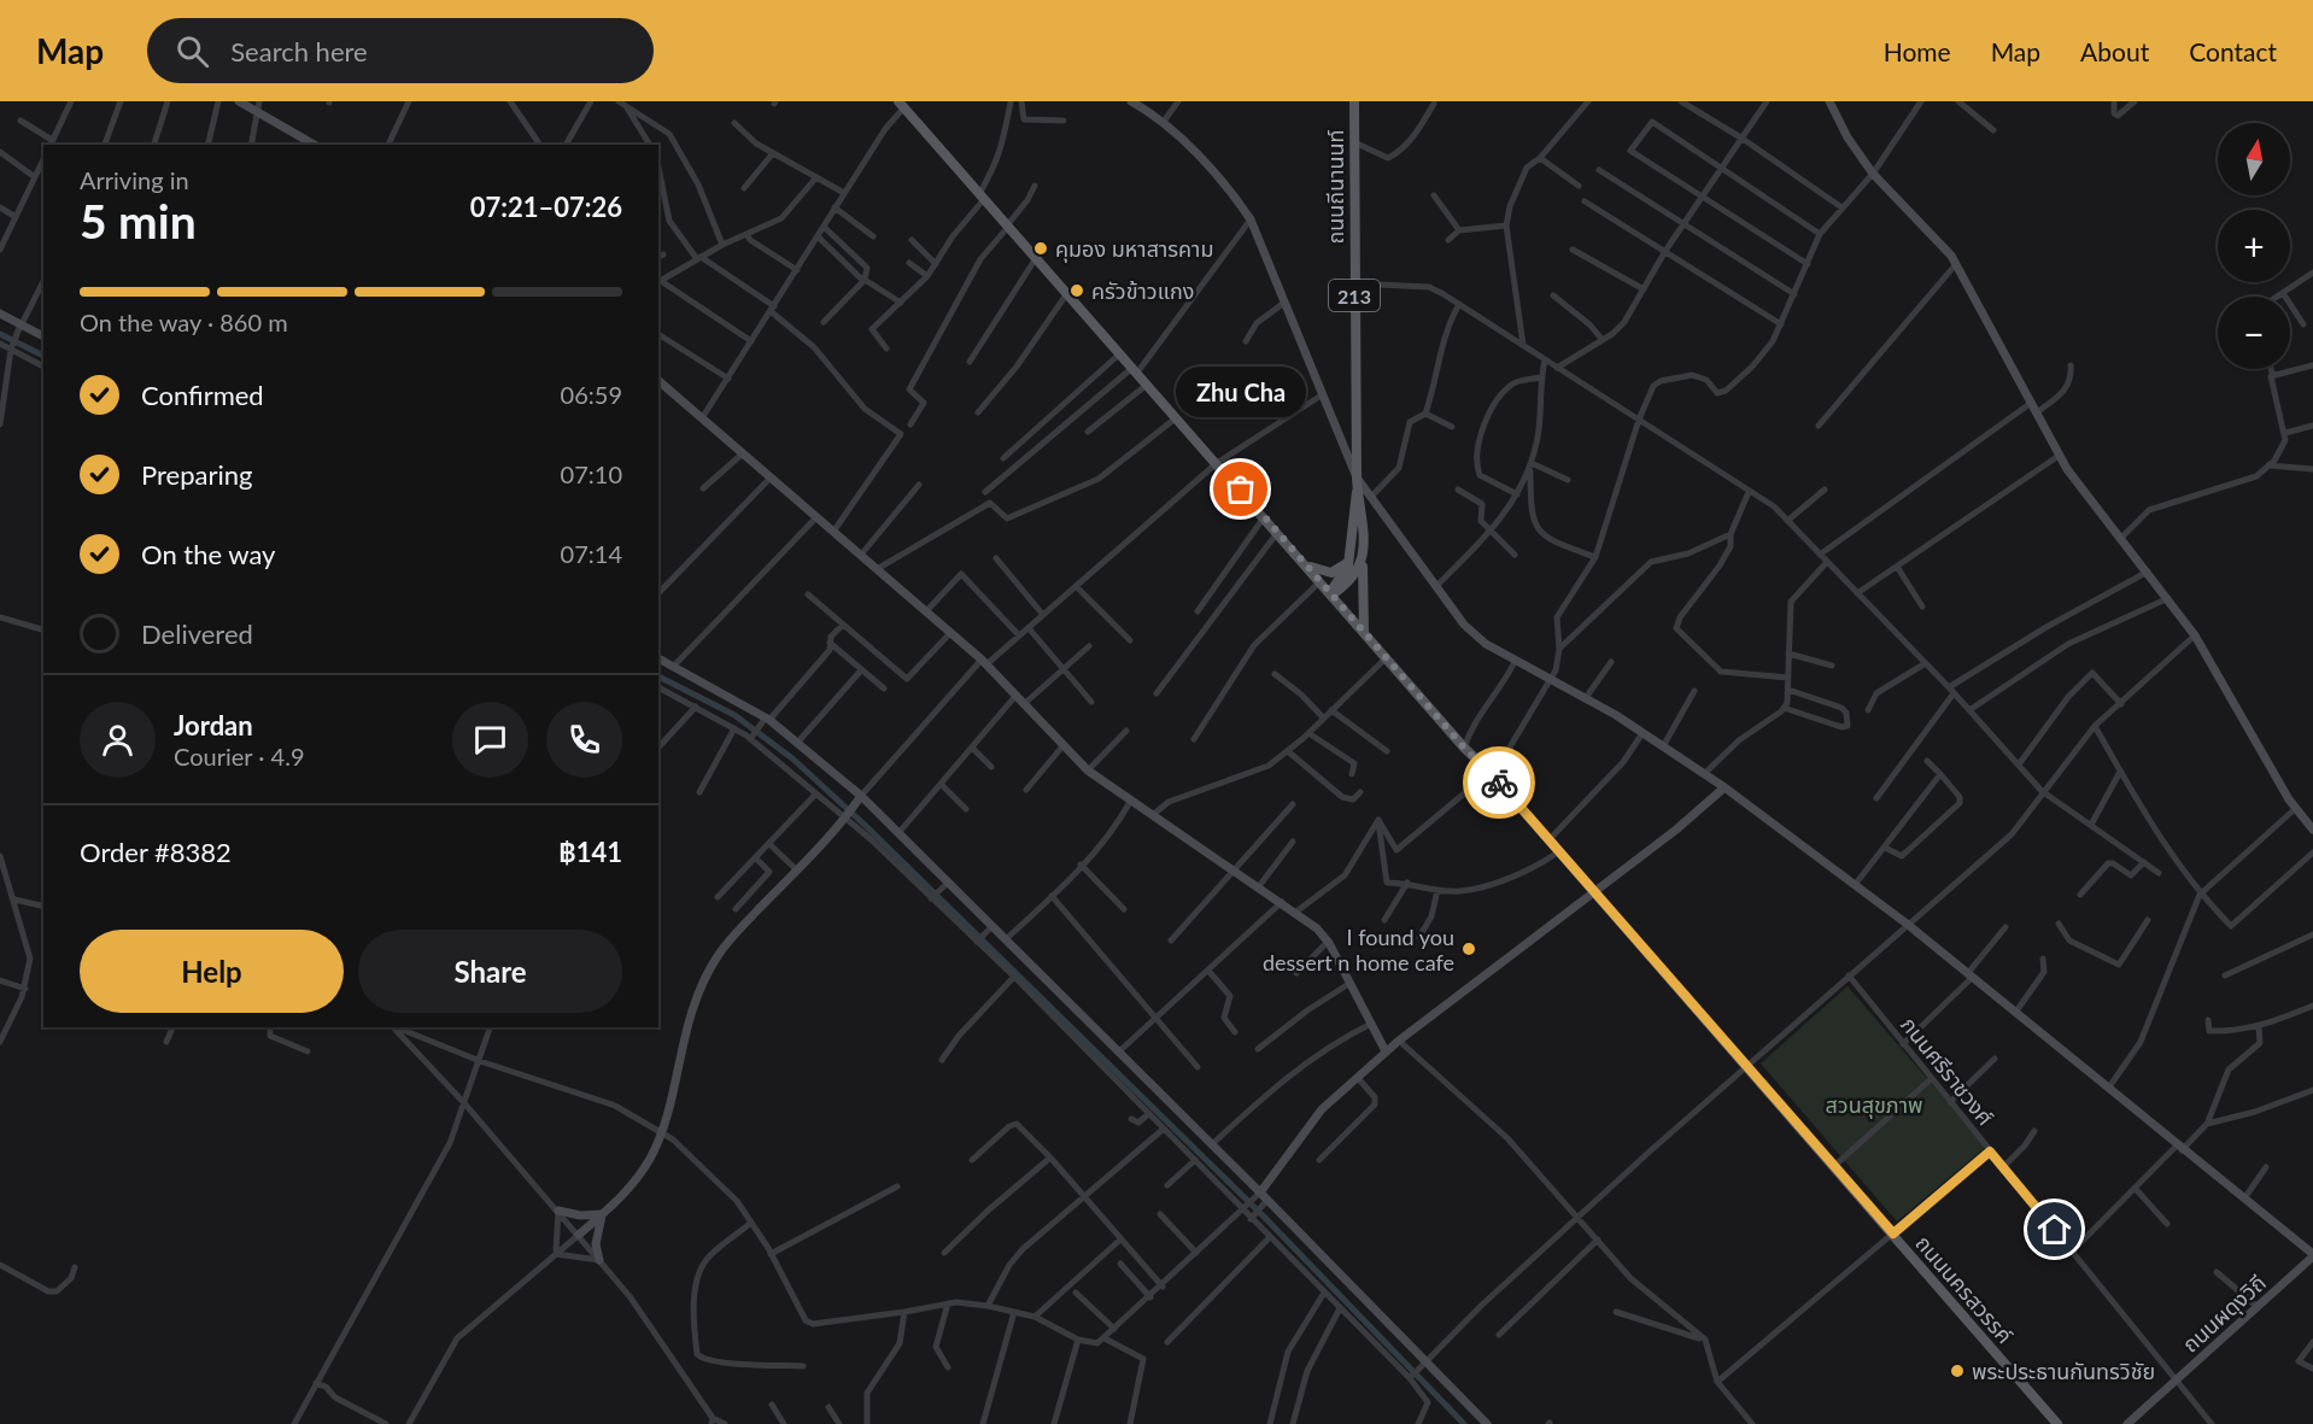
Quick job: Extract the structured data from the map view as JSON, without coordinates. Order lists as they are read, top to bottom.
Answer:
{
  "streets": {
    "main road": ["ถนนถีนานนท์", "213", "ถนนนครสวรรค์"],
    "street": ["ภนนศรีราชวงศ์", "ถนนผดุงวิถี"]
  },
  "crossings": [
    ["ถนนถีนานนท์", "ถนนนครสวรรค์"],
    ["ภนนศรีราชวงศ์", "ถนนผดุงวิถี"]
  ],
  "parks": ["สวนสุขภาพ"],
  "places": [
    "คุมอง มหาสารคาม",
    "ครัวข้าวแกง",
    "Zhu Cha",
    "I found you dessert n home cafe",
    "พระประธานกันทรวิชัย"
  ],
  "north": "top",
  "page": {
    "header": "Map",
    "search": "Search here",
    "nav": [
      "Home",
      "Map",
      "About",
      "Contact"
    ],
    "map_buttons": ["+", "−"],
    "heading": ["5 min", "Arriving in", "07:21–07:26"],
    "panel": [
      "Jordan",
      "Courier · 4.9",
      "Order #8382",
      "฿141"
    ],
    "bar": "On the way · 860 m",
    "list": [
      ["Confirmed", "06:59"],
      ["Preparing", "07:10"],
      ["On the way", "07:14"],
      "Delivered"
    ],
    "bubble": "Zhu Cha",
    "buttons": ["Help", "Share"]
  }
}
